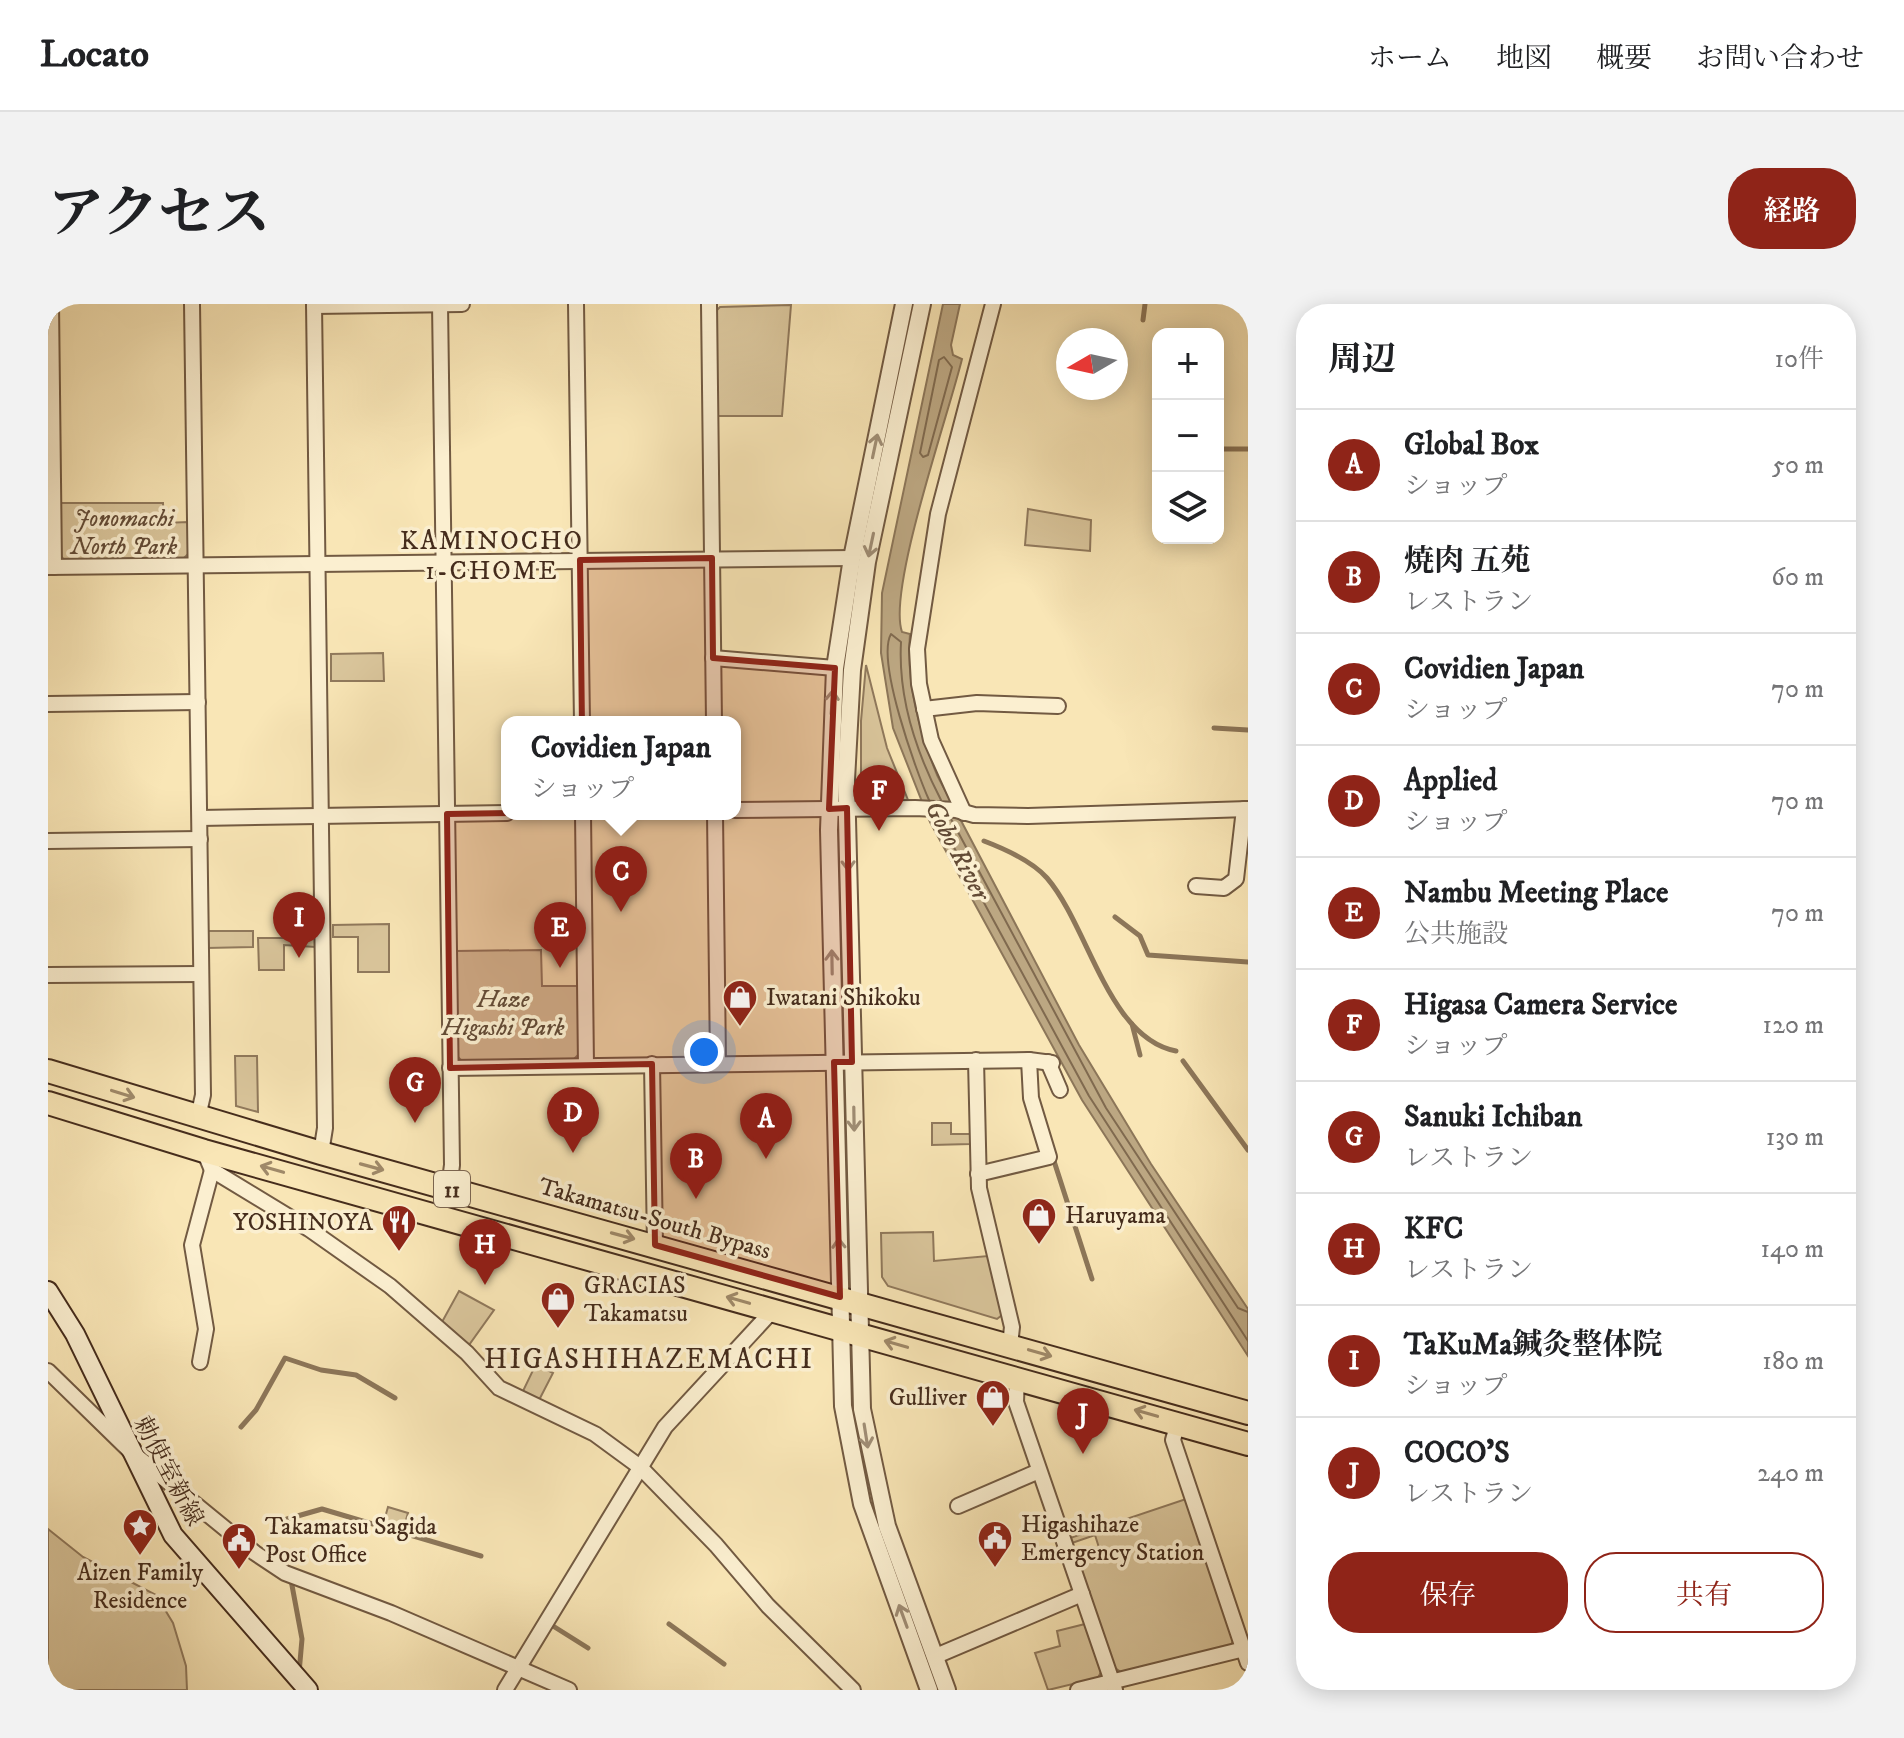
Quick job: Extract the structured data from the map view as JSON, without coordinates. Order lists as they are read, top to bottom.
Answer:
{
  "streets": {
    "highway": ["11", "Takamatsu-South Bypass"],
    "main road": ["勅使室新線"]
  },
  "districts": ["KAMINOCHO 1-CHOME", "HIGASHIHAZEMACHI"],
  "water": ["Gobo River"],
  "parks": ["Jonomachi North Park", "Haze Higashi Park"],
  "places": {
    "shop": [
      "Iwatani Shikoku",
      "Haruyama",
      "GRACIAS Takamatsu",
      "Gulliver"
    ],
    "restaurant": ["YOSHINOYA"],
    "place": ["Aizen Family Residence"],
    "public building": ["Higashihaze Emergency Station", "Takamatsu Sagida Post Office"]
  },
  "north": "left",
  "page": {
    "header": "Locato",
    "nav": [
      "ホーム",
      "地図",
      "概要",
      "お問い合わせ"
    ],
    "title": "アクセス",
    "buttons": [
      "経路",
      ["保存", "共有"]
    ],
    "heading": ["周辺", "10件"],
    "map_buttons": ["+", "−"],
    "list": [
      {
        "mark": "A",
        "name": "Global Box",
        "note": "ショップ",
        "value": "50 m"
      },
      {
        "mark": "B",
        "name": "焼肉 五苑",
        "note": "レストラン",
        "value": "60 m"
      },
      {
        "mark": "C",
        "name": "Covidien Japan",
        "note": "ショップ",
        "value": "70 m"
      },
      {
        "mark": "D",
        "name": "Applied",
        "note": "ショップ",
        "value": "70 m"
      },
      {
        "mark": "E",
        "name": "Nambu Meeting Place",
        "note": "公共施設",
        "value": "70 m"
      },
      {
        "mark": "F",
        "name": "Higasa Camera Service",
        "note": "ショップ",
        "value": "120 m"
      },
      {
        "mark": "G",
        "name": "Sanuki Ichiban",
        "note": "レストラン",
        "value": "130 m"
      },
      {
        "mark": "H",
        "name": "KFC",
        "note": "レストラン",
        "value": "140 m"
      },
      {
        "mark": "I",
        "name": "TaKuMa鍼灸整体院",
        "note": "ショップ",
        "value": "180 m"
      },
      {
        "mark": "J",
        "name": "COCO'S",
        "note": "レストラン",
        "value": "240 m"
      }
    ],
    "popup": ["Covidien Japan", "ショップ"],
    "pins": [
      "F",
      "C",
      "I",
      "E",
      "G",
      "D",
      "A",
      "B",
      "H",
      "J"
    ]
  }
}
